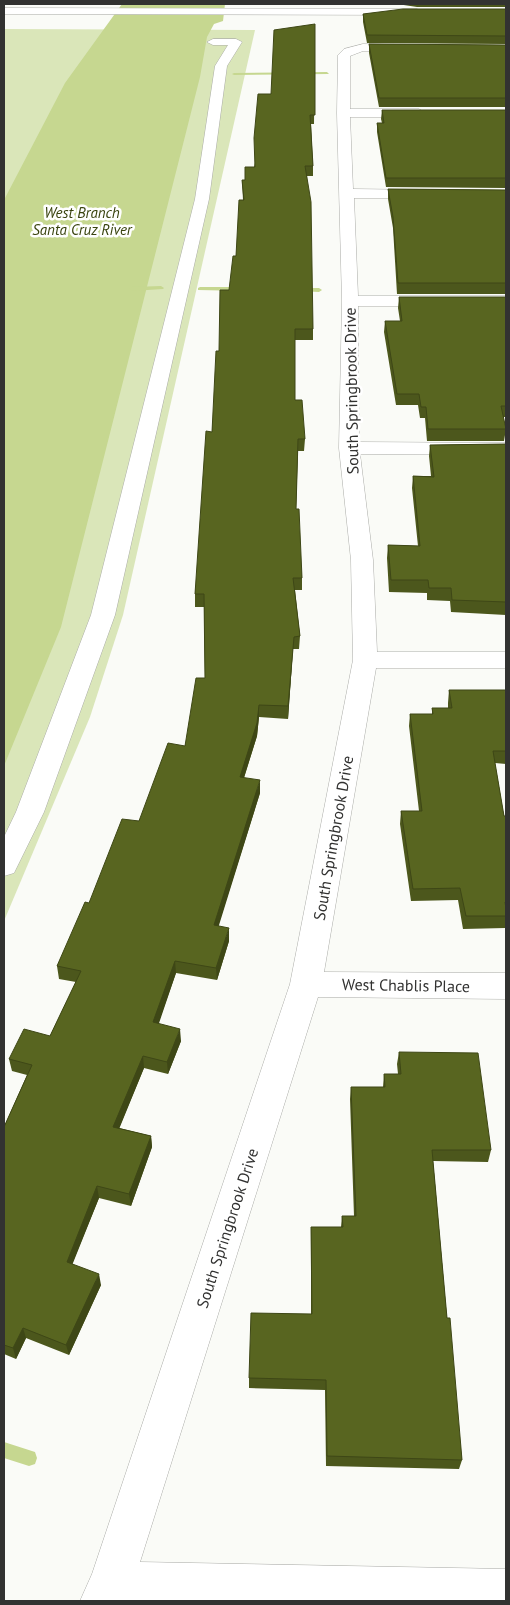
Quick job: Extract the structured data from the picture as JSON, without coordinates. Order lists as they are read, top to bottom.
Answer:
{
  "streets": {
    "street": ["South Springbrook Drive", "West Chablis Place"]
  },
  "crossings": [
    ["South Springbrook Drive", "West Chablis Place"]
  ],
  "water": ["West Branch Santa Cruz River"]
}
